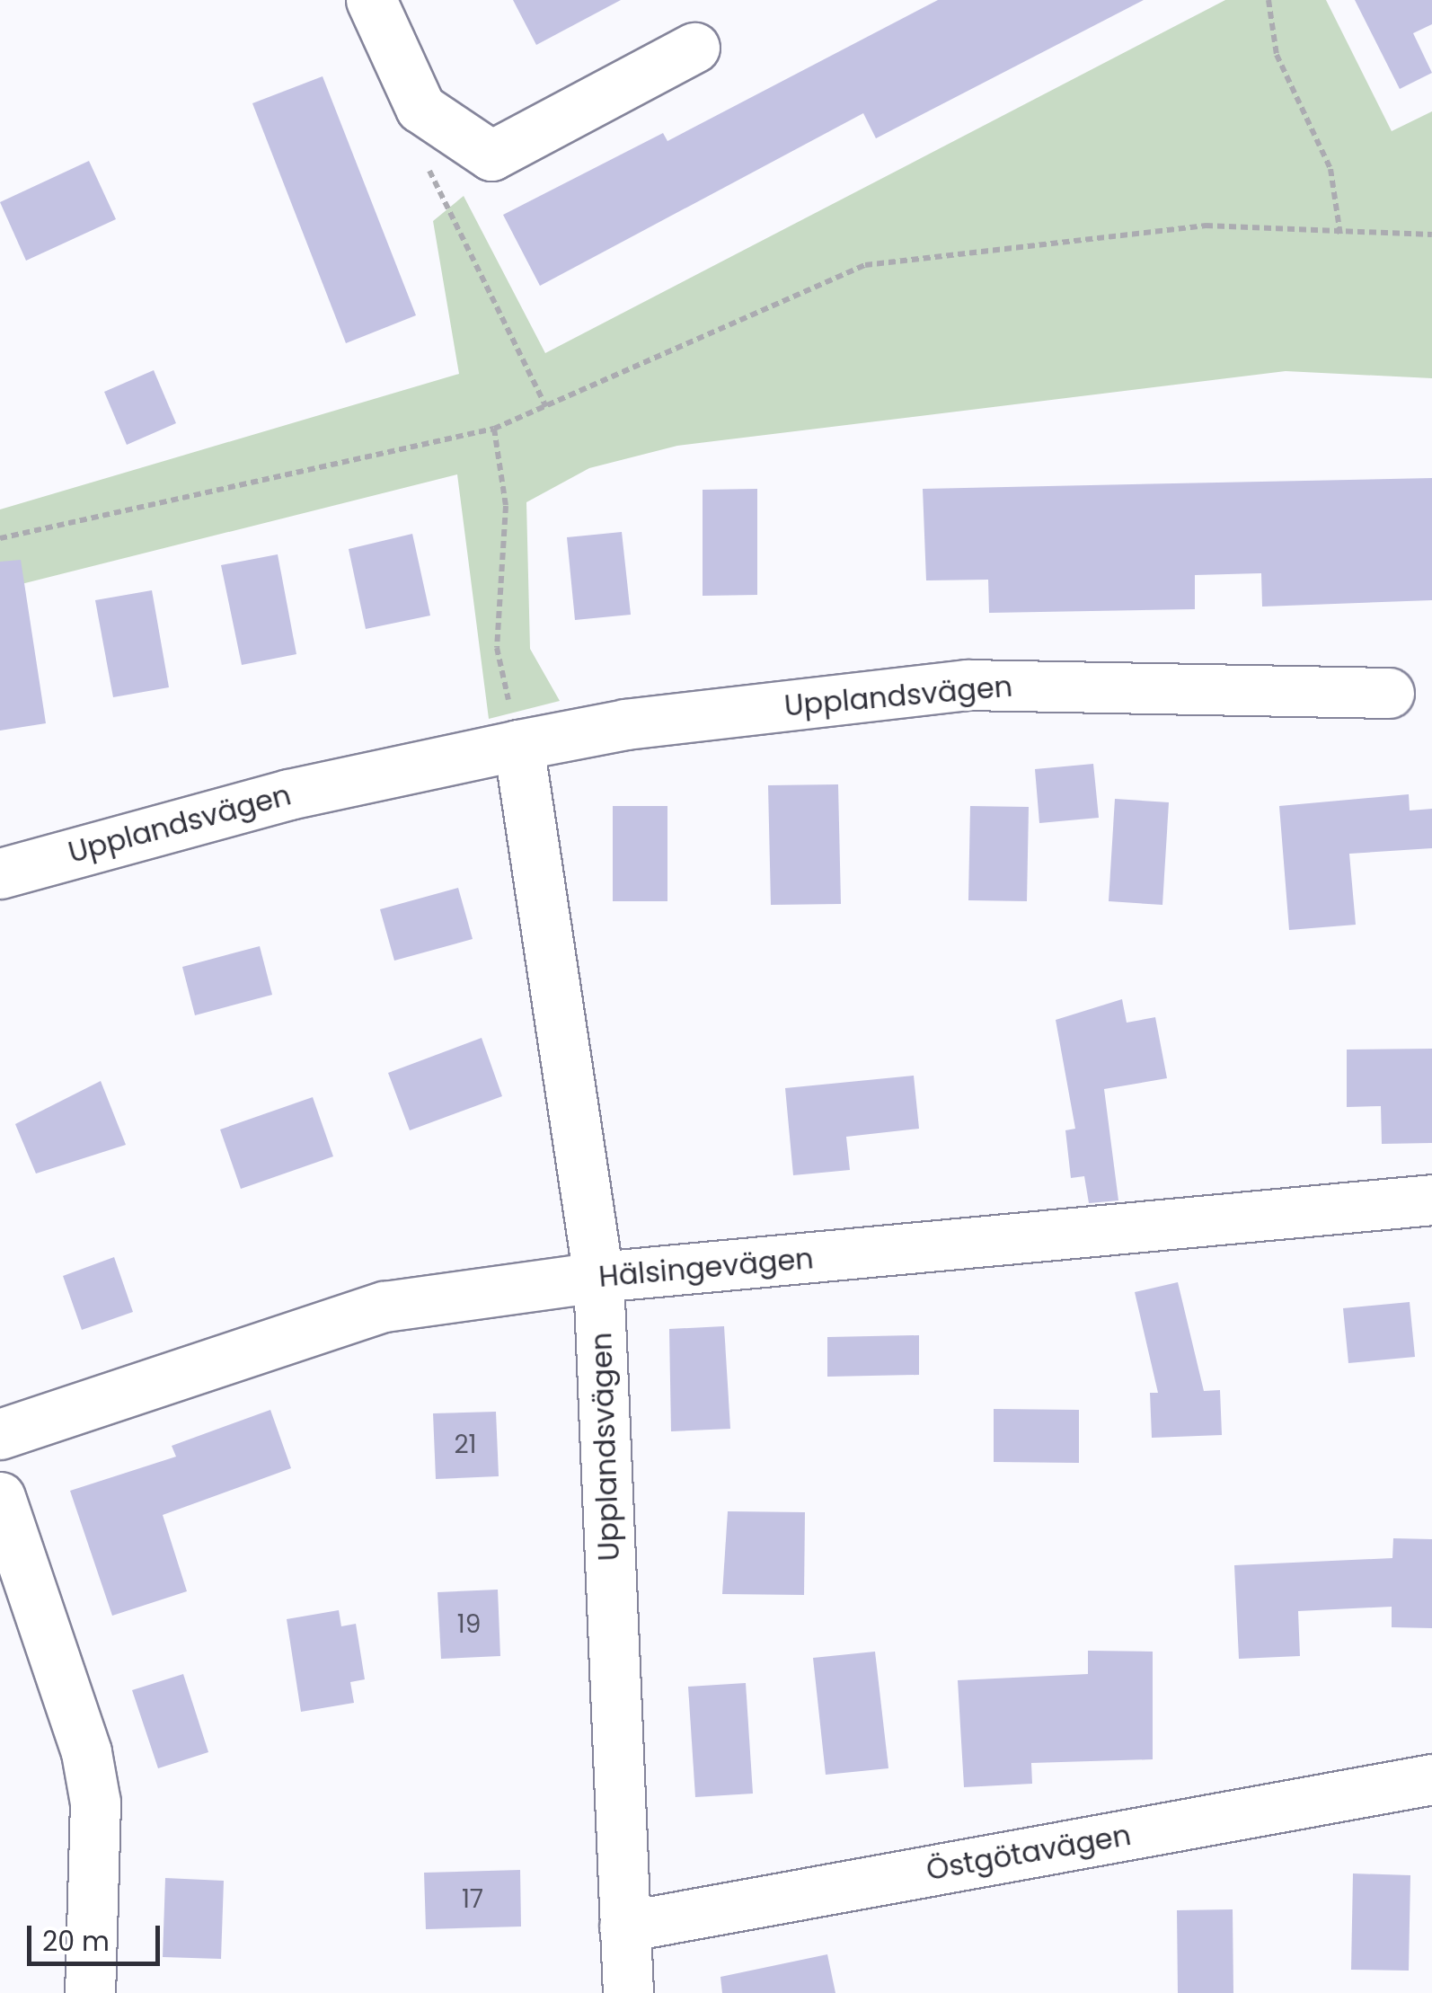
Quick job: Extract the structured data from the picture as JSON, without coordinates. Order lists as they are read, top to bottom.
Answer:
{
  "streets": {
    "street": ["Upplandsvägen", "Hälsingevägen", "Östgötavägen"]
  },
  "crossings": [
    ["Upplandsvägen", "Hälsingevägen"],
    ["Upplandsvägen", "Östgötavägen"]
  ],
  "house_numbers": ["21", "19", "17"],
  "scale_bar": "20 m"
}
